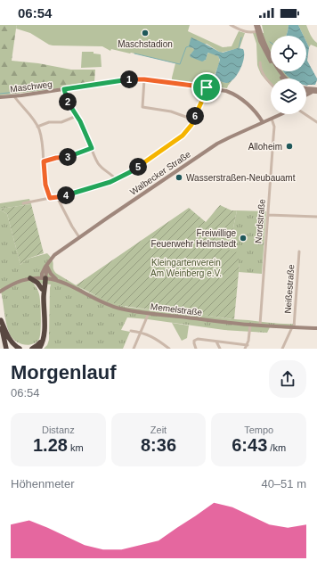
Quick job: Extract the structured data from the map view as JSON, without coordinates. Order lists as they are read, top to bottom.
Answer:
{
  "streets": {
    "main road": ["Maschweg", "Walbecker Straße", "Memelstraße"],
    "street": ["Nordstraße", "Neißestraße"]
  },
  "crossings": [
    ["Maschweg", "Walbecker Straße"],
    ["Walbecker Straße", "Nordstraße"],
    ["Walbecker Straße", "Memelstraße"],
    ["Nordstraße", "Memelstraße"],
    ["Neißestraße", "Memelstraße"]
  ],
  "parks": ["Kleingartenverein Am Weinberg e.V."],
  "places": [
    "Maschstadion",
    "Alloheim",
    "Wasserstraßen-Neubauamt",
    "Freiwillige Feuerwehr Helmstedt"
  ],
  "page": {
    "status": "06:54",
    "pins": [
      "1",
      "2",
      "6",
      "3",
      "5",
      "4"
    ],
    "heading": ["Morgenlauf", "06:54"],
    "stats": [
      ["Distanz", "1.28 km"],
      ["Zeit", "8:36"],
      ["Tempo", "6:43 /km"]
    ],
    "chart": ["Höhenmeter", "40–51 m"]
  }
}
